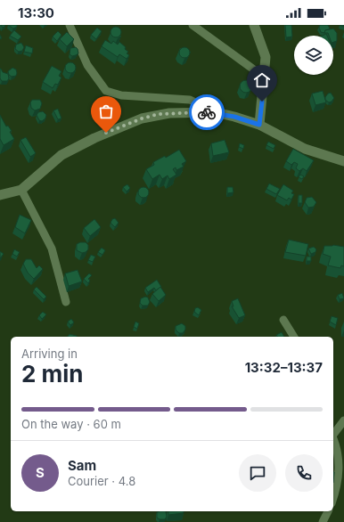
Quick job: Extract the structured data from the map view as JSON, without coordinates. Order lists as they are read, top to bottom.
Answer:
{
  "page": {
    "status": "13:30",
    "heading": ["2 min", "Arriving in", "13:32–13:37"],
    "panel": ["Sam", "Courier · 4.8"],
    "bar": "On the way · 60 m",
    "round": "S"
  }
}
